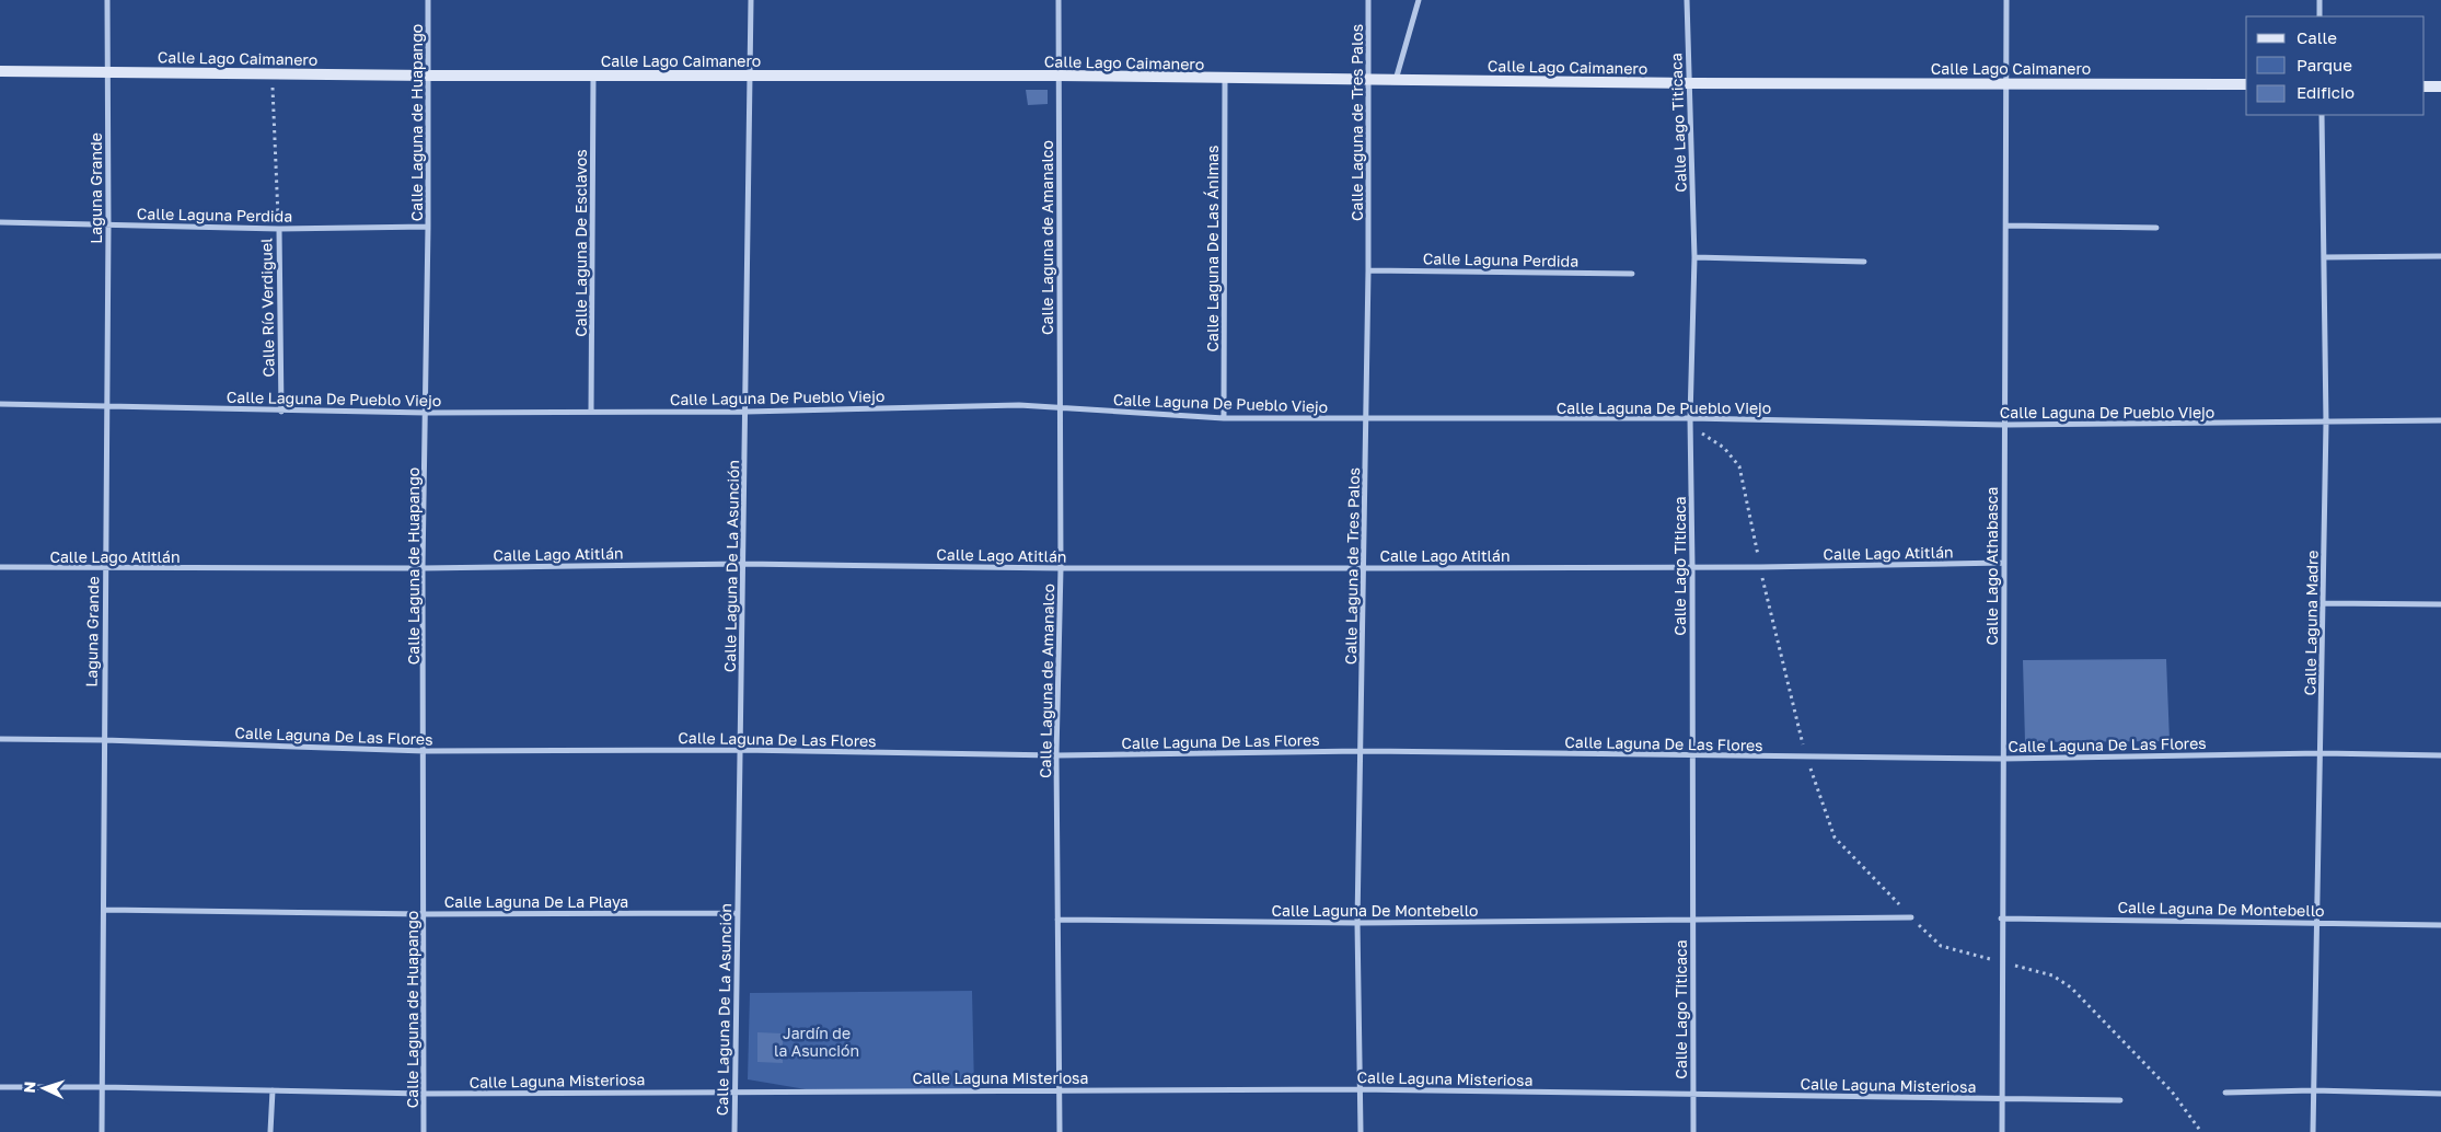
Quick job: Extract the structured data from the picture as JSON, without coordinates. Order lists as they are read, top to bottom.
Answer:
{
  "streets": {
    "street": [
      "Calle Lago Caimanero",
      "Calle Laguna de Huapango",
      "Calle Laguna de Tres Palos",
      "Calle Lago Titicaca",
      "Laguna Grande",
      "Calle Laguna Perdida",
      "Calle Laguna de Amanalco",
      "Calle Laguna De Esclavos",
      "Calle Laguna De Las Ánimas",
      "Calle Río Verdiguel",
      "Calle Laguna De Pueblo Viejo",
      "Calle Lago Atitlán",
      "Calle Laguna De La Asunción",
      "Calle Lago Athabasca",
      "Calle Laguna Madre",
      "Calle Laguna De Las Flores",
      "Calle Laguna De La Playa",
      "Calle Laguna De Montebello",
      "Calle Laguna Misteriosa"
    ]
  },
  "crossings": [
    ["Calle Lago Caimanero", "Calle Laguna de Huapango"],
    ["Calle Lago Caimanero", "Calle Laguna de Tres Palos"],
    ["Calle Lago Caimanero", "Calle Lago Titicaca"],
    ["Calle Lago Caimanero", "Laguna Grande"],
    ["Calle Lago Caimanero", "Calle Laguna de Amanalco"],
    ["Calle Lago Caimanero", "Calle Laguna De Esclavos"],
    ["Calle Lago Caimanero", "Calle Laguna De Las Ánimas"],
    ["Calle Lago Caimanero", "Calle Río Verdiguel"],
    ["Calle Lago Caimanero", "Calle Laguna De La Asunción"],
    ["Calle Lago Caimanero", "Calle Lago Athabasca"],
    ["Calle Laguna de Huapango", "Calle Laguna Perdida"],
    ["Calle Laguna de Huapango", "Calle Laguna De Pueblo Viejo"],
    ["Calle Laguna de Huapango", "Calle Lago Atitlán"],
    ["Calle Laguna de Huapango", "Calle Laguna De Las Flores"],
    ["Calle Laguna de Huapango", "Calle Laguna De La Playa"],
    ["Calle Laguna de Huapango", "Calle Laguna Misteriosa"],
    ["Calle Laguna de Tres Palos", "Calle Laguna Perdida"],
    ["Calle Laguna de Tres Palos", "Calle Laguna De Pueblo Viejo"],
    ["Calle Laguna de Tres Palos", "Calle Lago Atitlán"],
    ["Calle Laguna de Tres Palos", "Calle Laguna De Las Flores"],
    ["Calle Laguna de Tres Palos", "Calle Laguna De Montebello"],
    ["Calle Laguna de Tres Palos", "Calle Laguna Misteriosa"],
    ["Calle Lago Titicaca", "Calle Laguna De Pueblo Viejo"],
    ["Calle Lago Titicaca", "Calle Lago Atitlán"],
    ["Calle Lago Titicaca", "Calle Laguna De Las Flores"],
    ["Calle Lago Titicaca", "Calle Laguna De Montebello"],
    ["Calle Lago Titicaca", "Calle Laguna Misteriosa"],
    ["Laguna Grande", "Calle Laguna Perdida"],
    ["Laguna Grande", "Calle Laguna De Pueblo Viejo"],
    ["Laguna Grande", "Calle Lago Atitlán"],
    ["Laguna Grande", "Calle Laguna De Las Flores"],
    ["Laguna Grande", "Calle Laguna De La Playa"],
    ["Laguna Grande", "Calle Laguna Misteriosa"],
    ["Calle Laguna Perdida", "Calle Río Verdiguel"],
    ["Calle Laguna de Amanalco", "Calle Laguna De Pueblo Viejo"],
    ["Calle Laguna de Amanalco", "Calle Lago Atitlán"],
    ["Calle Laguna de Amanalco", "Calle Laguna De Las Flores"],
    ["Calle Laguna de Amanalco", "Calle Laguna De Montebello"],
    ["Calle Laguna de Amanalco", "Calle Laguna Misteriosa"],
    ["Calle Laguna De Esclavos", "Calle Laguna De Pueblo Viejo"],
    ["Calle Laguna De Las Ánimas", "Calle Laguna De Pueblo Viejo"],
    ["Calle Río Verdiguel", "Calle Laguna De Pueblo Viejo"],
    ["Calle Laguna De Pueblo Viejo", "Calle Laguna De La Asunción"],
    ["Calle Laguna De Pueblo Viejo", "Calle Lago Athabasca"],
    ["Calle Laguna De Pueblo Viejo", "Calle Laguna Madre"],
    ["Calle Lago Atitlán", "Calle Laguna De La Asunción"],
    ["Calle Lago Atitlán", "Calle Lago Athabasca"],
    ["Calle Laguna De La Asunción", "Calle Laguna De Las Flores"],
    ["Calle Laguna De La Asunción", "Calle Laguna De La Playa"],
    ["Calle Laguna De La Asunción", "Calle Laguna Misteriosa"],
    ["Calle Lago Athabasca", "Calle Laguna De Las Flores"],
    ["Calle Lago Athabasca", "Calle Laguna De Montebello"],
    ["Calle Lago Athabasca", "Calle Laguna Misteriosa"],
    ["Calle Laguna Madre", "Calle Laguna De Las Flores"],
    ["Calle Laguna Madre", "Calle Laguna De Montebello"]
  ],
  "parks": ["Jardín de la Asunción"],
  "legend": ["Calle", "Parque", "Edificio"],
  "north": "left"
}
